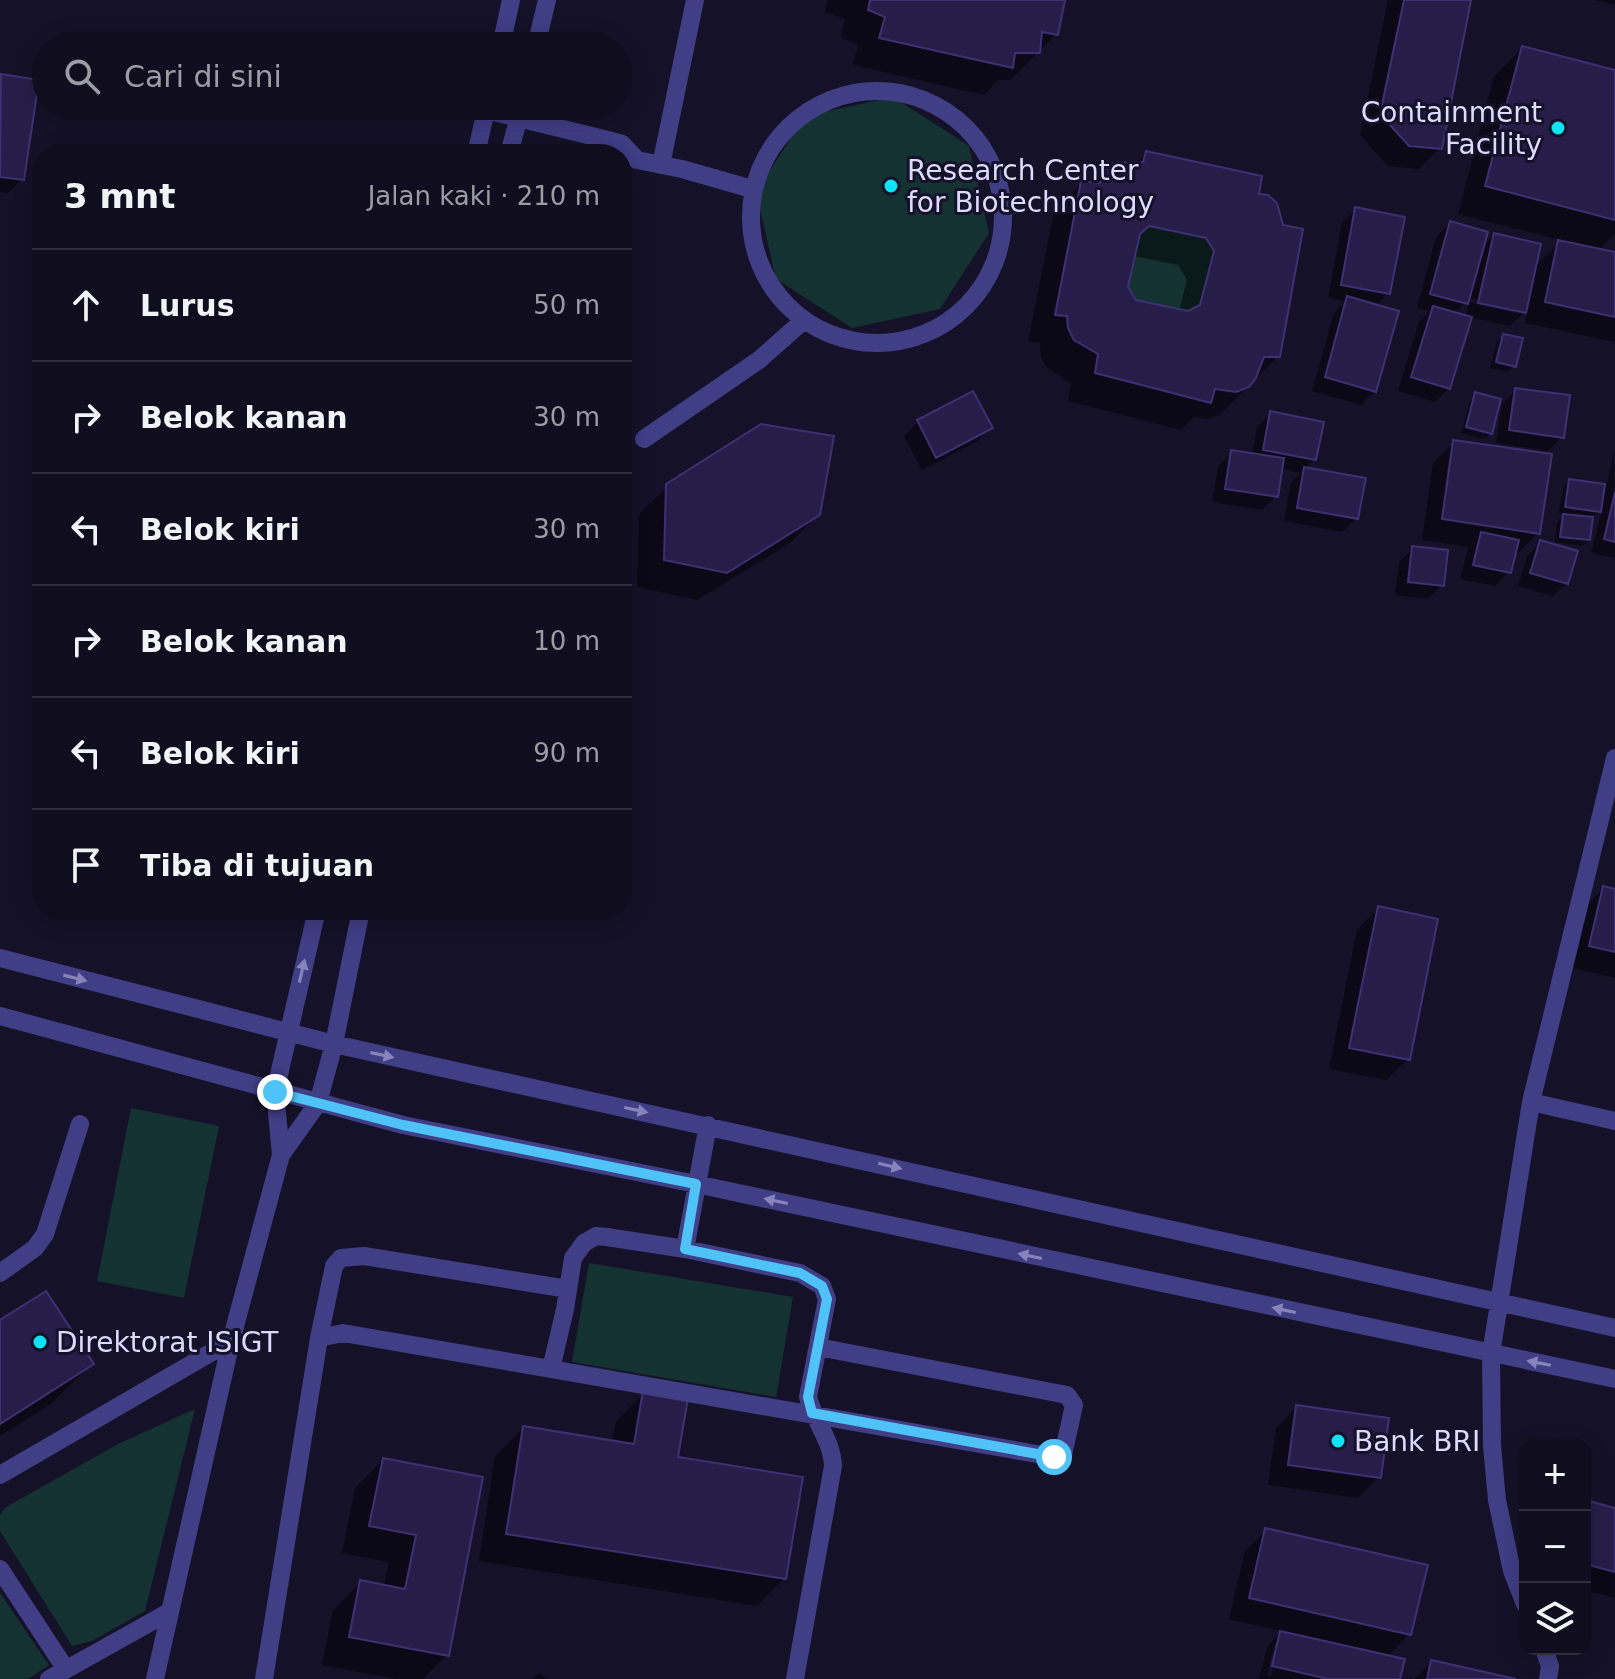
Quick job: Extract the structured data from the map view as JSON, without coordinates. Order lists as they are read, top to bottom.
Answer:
{
  "places": [
    "Containment Facility",
    "Research Center for Biotechnology",
    "Direktorat ISIGT",
    "Bank BRI"
  ],
  "page": {
    "search": "Cari di sini",
    "heading": ["3 mnt", "Jalan kaki · 210 m"],
    "list": [
      ["Lurus", "50 m"],
      ["Belok kanan", "30 m"],
      ["Belok kiri", "30 m"],
      ["Belok kanan", "10 m"],
      ["Belok kiri", "90 m"],
      "Tiba di tujuan"
    ],
    "map_buttons": ["+", "−"]
  }
}
